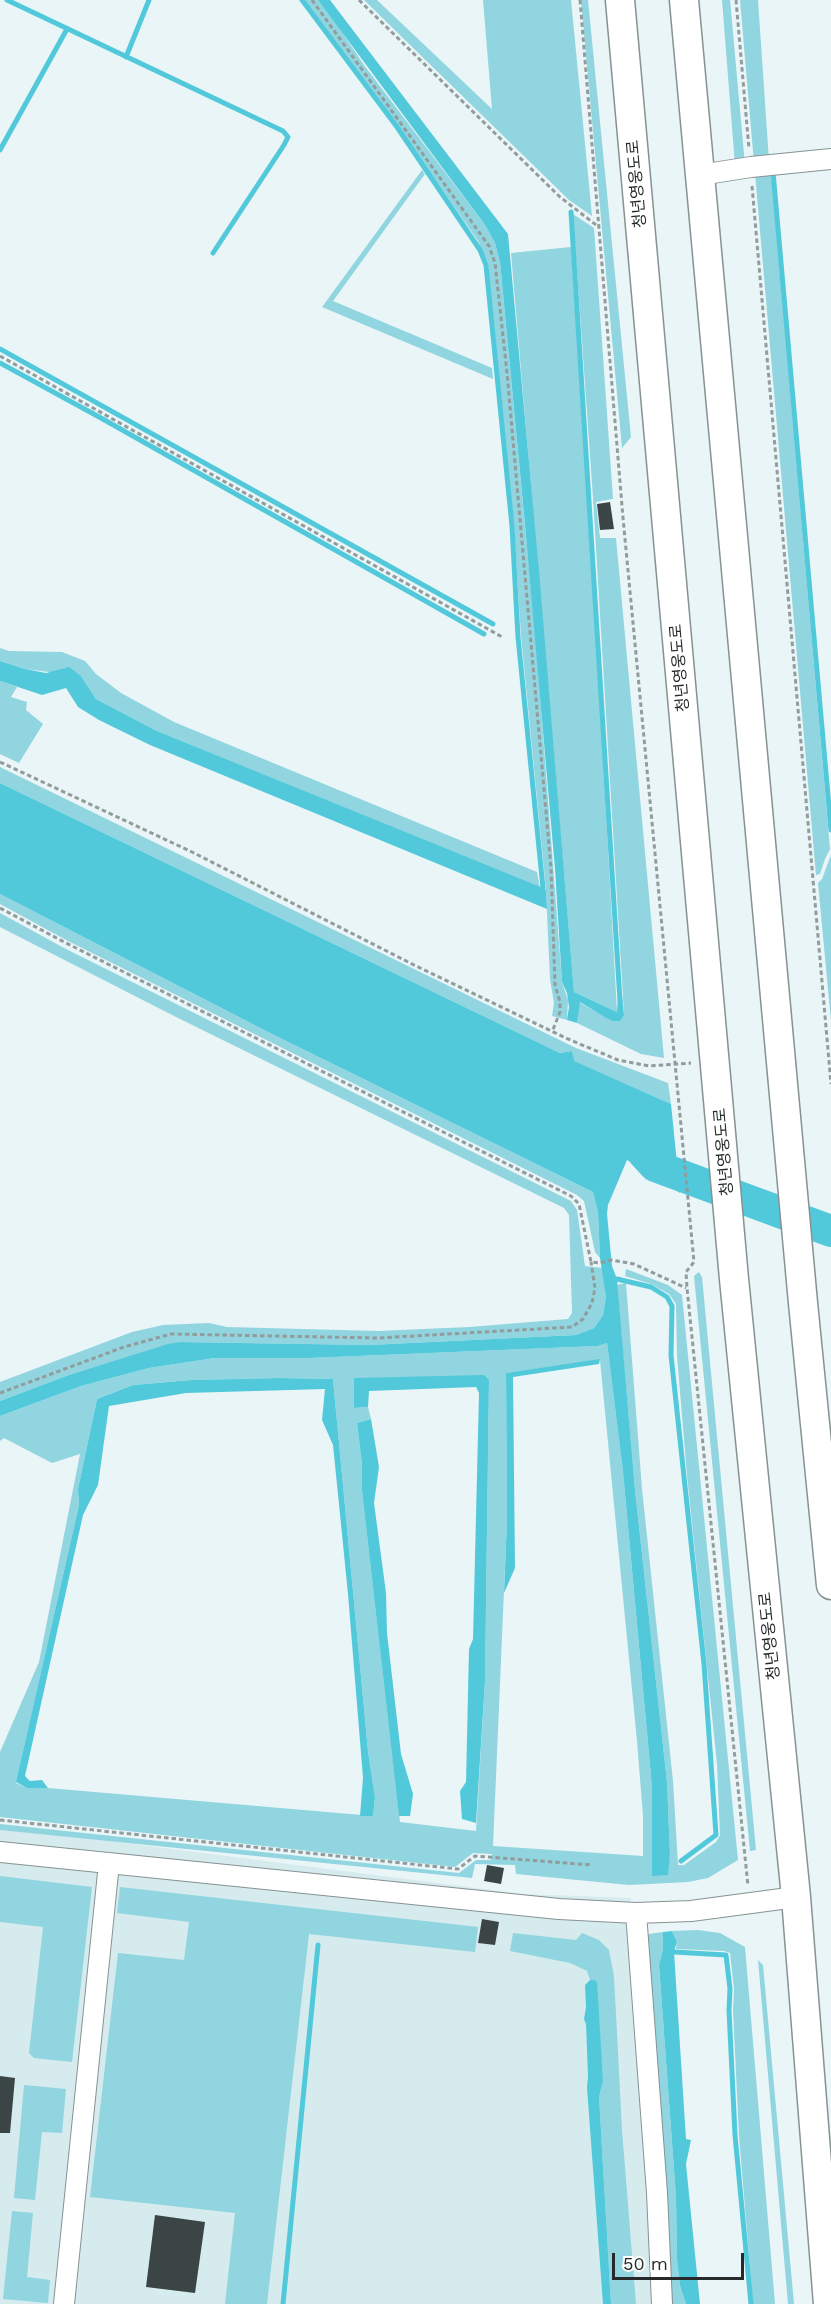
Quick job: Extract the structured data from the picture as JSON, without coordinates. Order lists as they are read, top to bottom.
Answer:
{
  "streets": {
    "highway": ["청년영웅도로"]
  },
  "scale_bar": "50 m"
}
